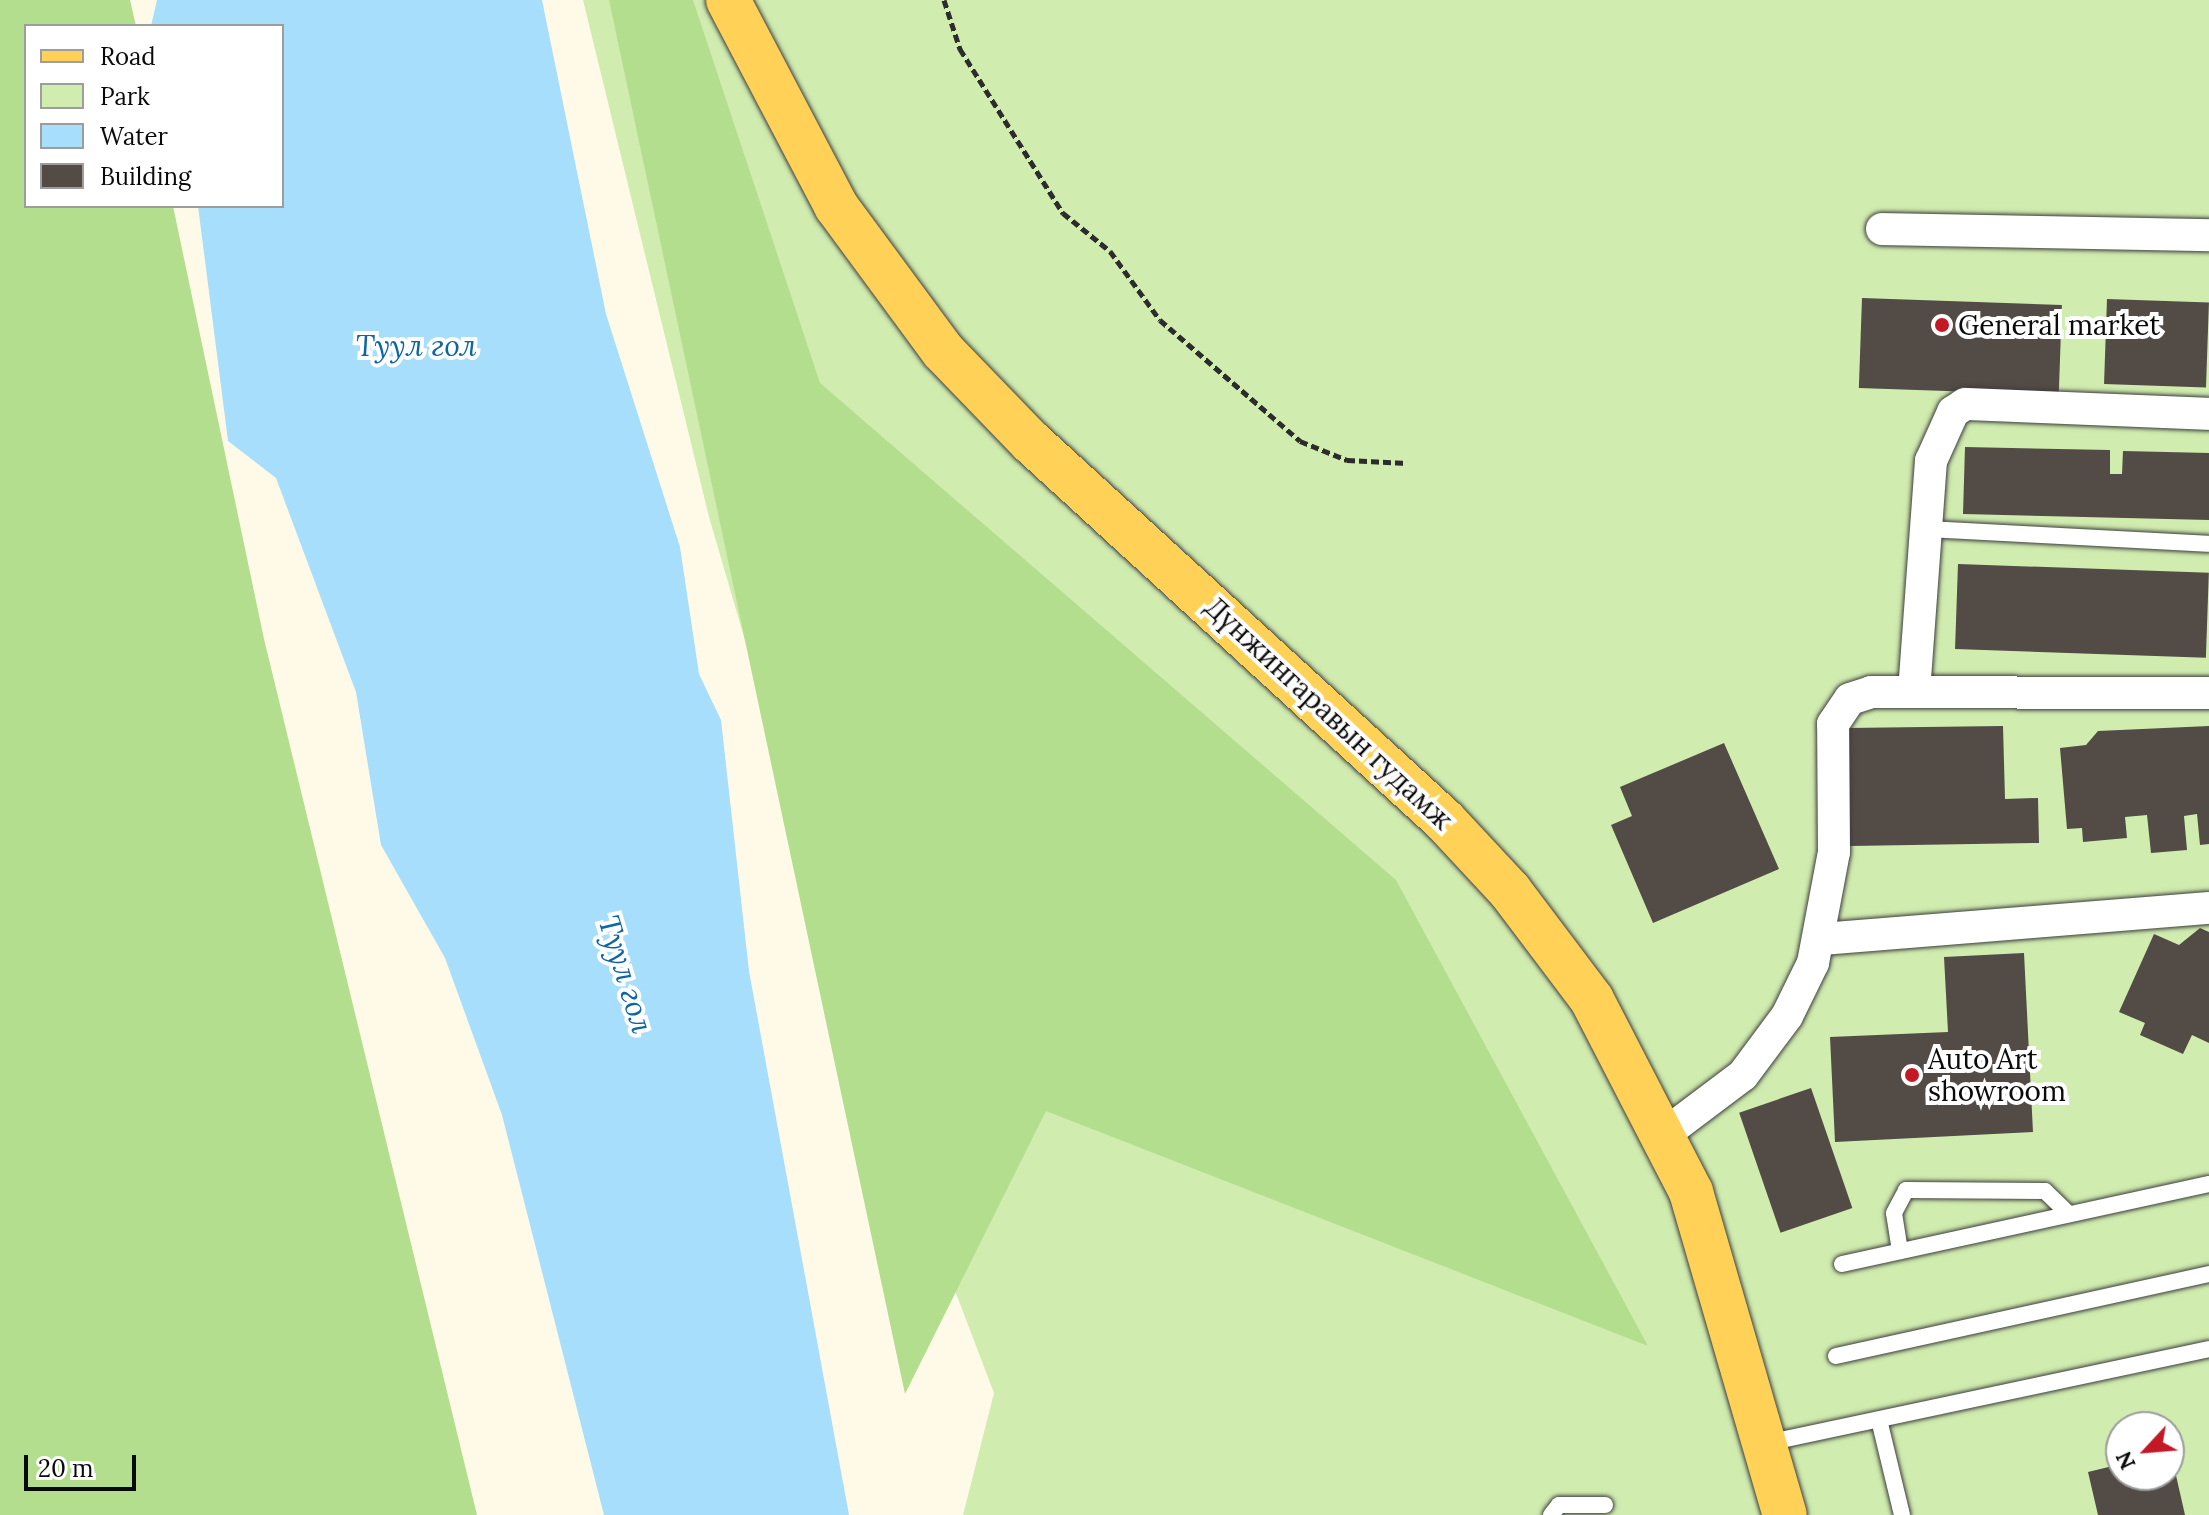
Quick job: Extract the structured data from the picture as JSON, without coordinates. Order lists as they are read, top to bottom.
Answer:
{
  "streets": {
    "main road": ["Дүнжингаравын гудамж"]
  },
  "water": ["Туул гол"],
  "places": ["General market", "Auto Art showroom"],
  "legend": [
    "Road",
    "Park",
    "Water",
    "Building"
  ],
  "scale_bar": "20 m",
  "north": "bottom left"
}
